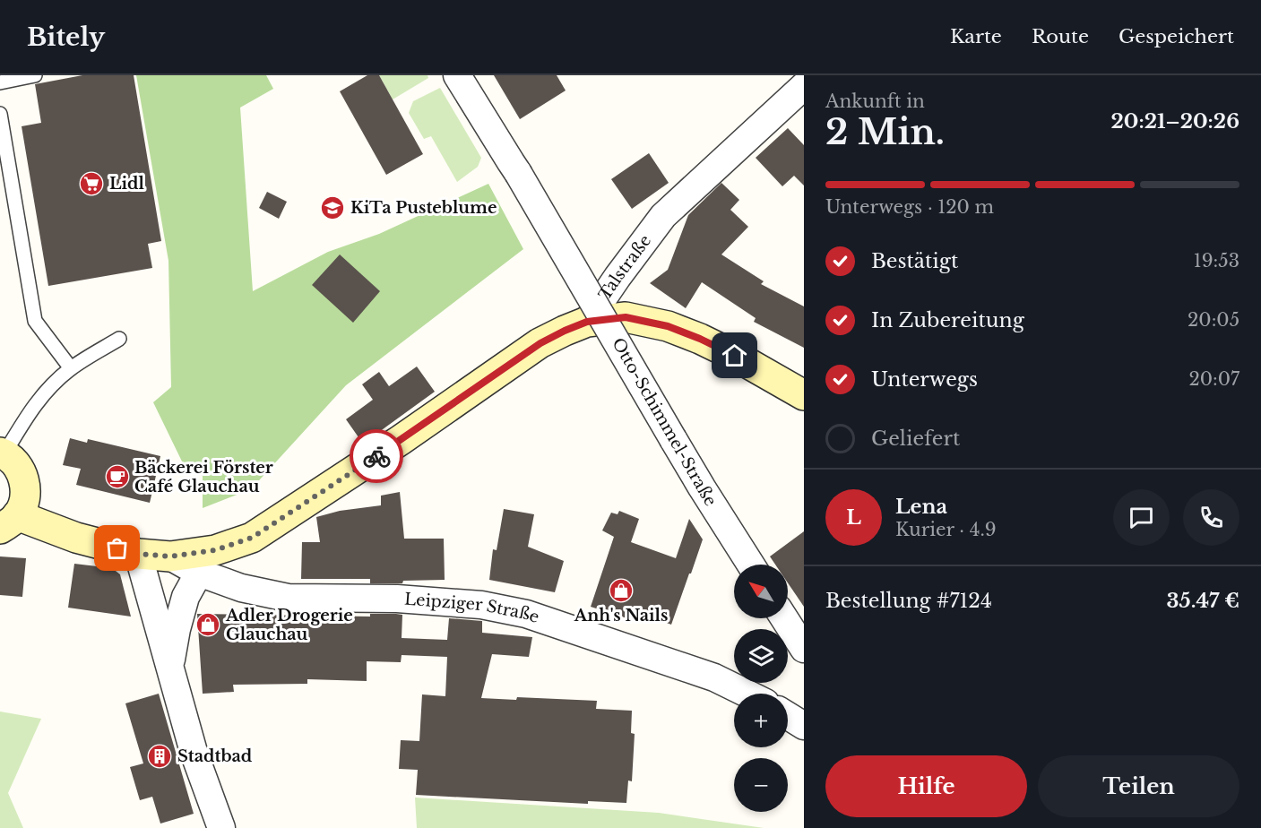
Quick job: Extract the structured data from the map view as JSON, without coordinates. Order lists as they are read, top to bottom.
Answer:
{
  "streets": {
    "street": ["Talstraße", "Otto-Schimmel-Straße", "Leipziger Straße"]
  },
  "places": {
    "supermarket": ["Lidl"],
    "school or university": ["KiTa Pusteblume"],
    "cafe": ["Bäckerei Förster Café Glauchau"],
    "shop": ["Anh's Nails", "Adler Drogerie Glauchau"],
    "building": ["Stadtbad"]
  },
  "north": "top left",
  "page": {
    "header": "Bitely",
    "nav": ["Karte", "Route", "Gespeichert"],
    "heading": ["2 Min.", "Ankunft in", "20:21–20:26"],
    "panel": [
      "Lena",
      "Kurier · 4.9",
      "Bestellung #7124",
      "35.47 €"
    ],
    "bar": "Unterwegs · 120 m",
    "list": [
      ["Bestätigt", "19:53"],
      ["In Zubereitung", "20:05"],
      ["Unterwegs", "20:07"],
      "Geliefert"
    ],
    "round": "L",
    "map_buttons": ["+", "−"],
    "buttons": ["Hilfe", "Teilen"]
  }
}
